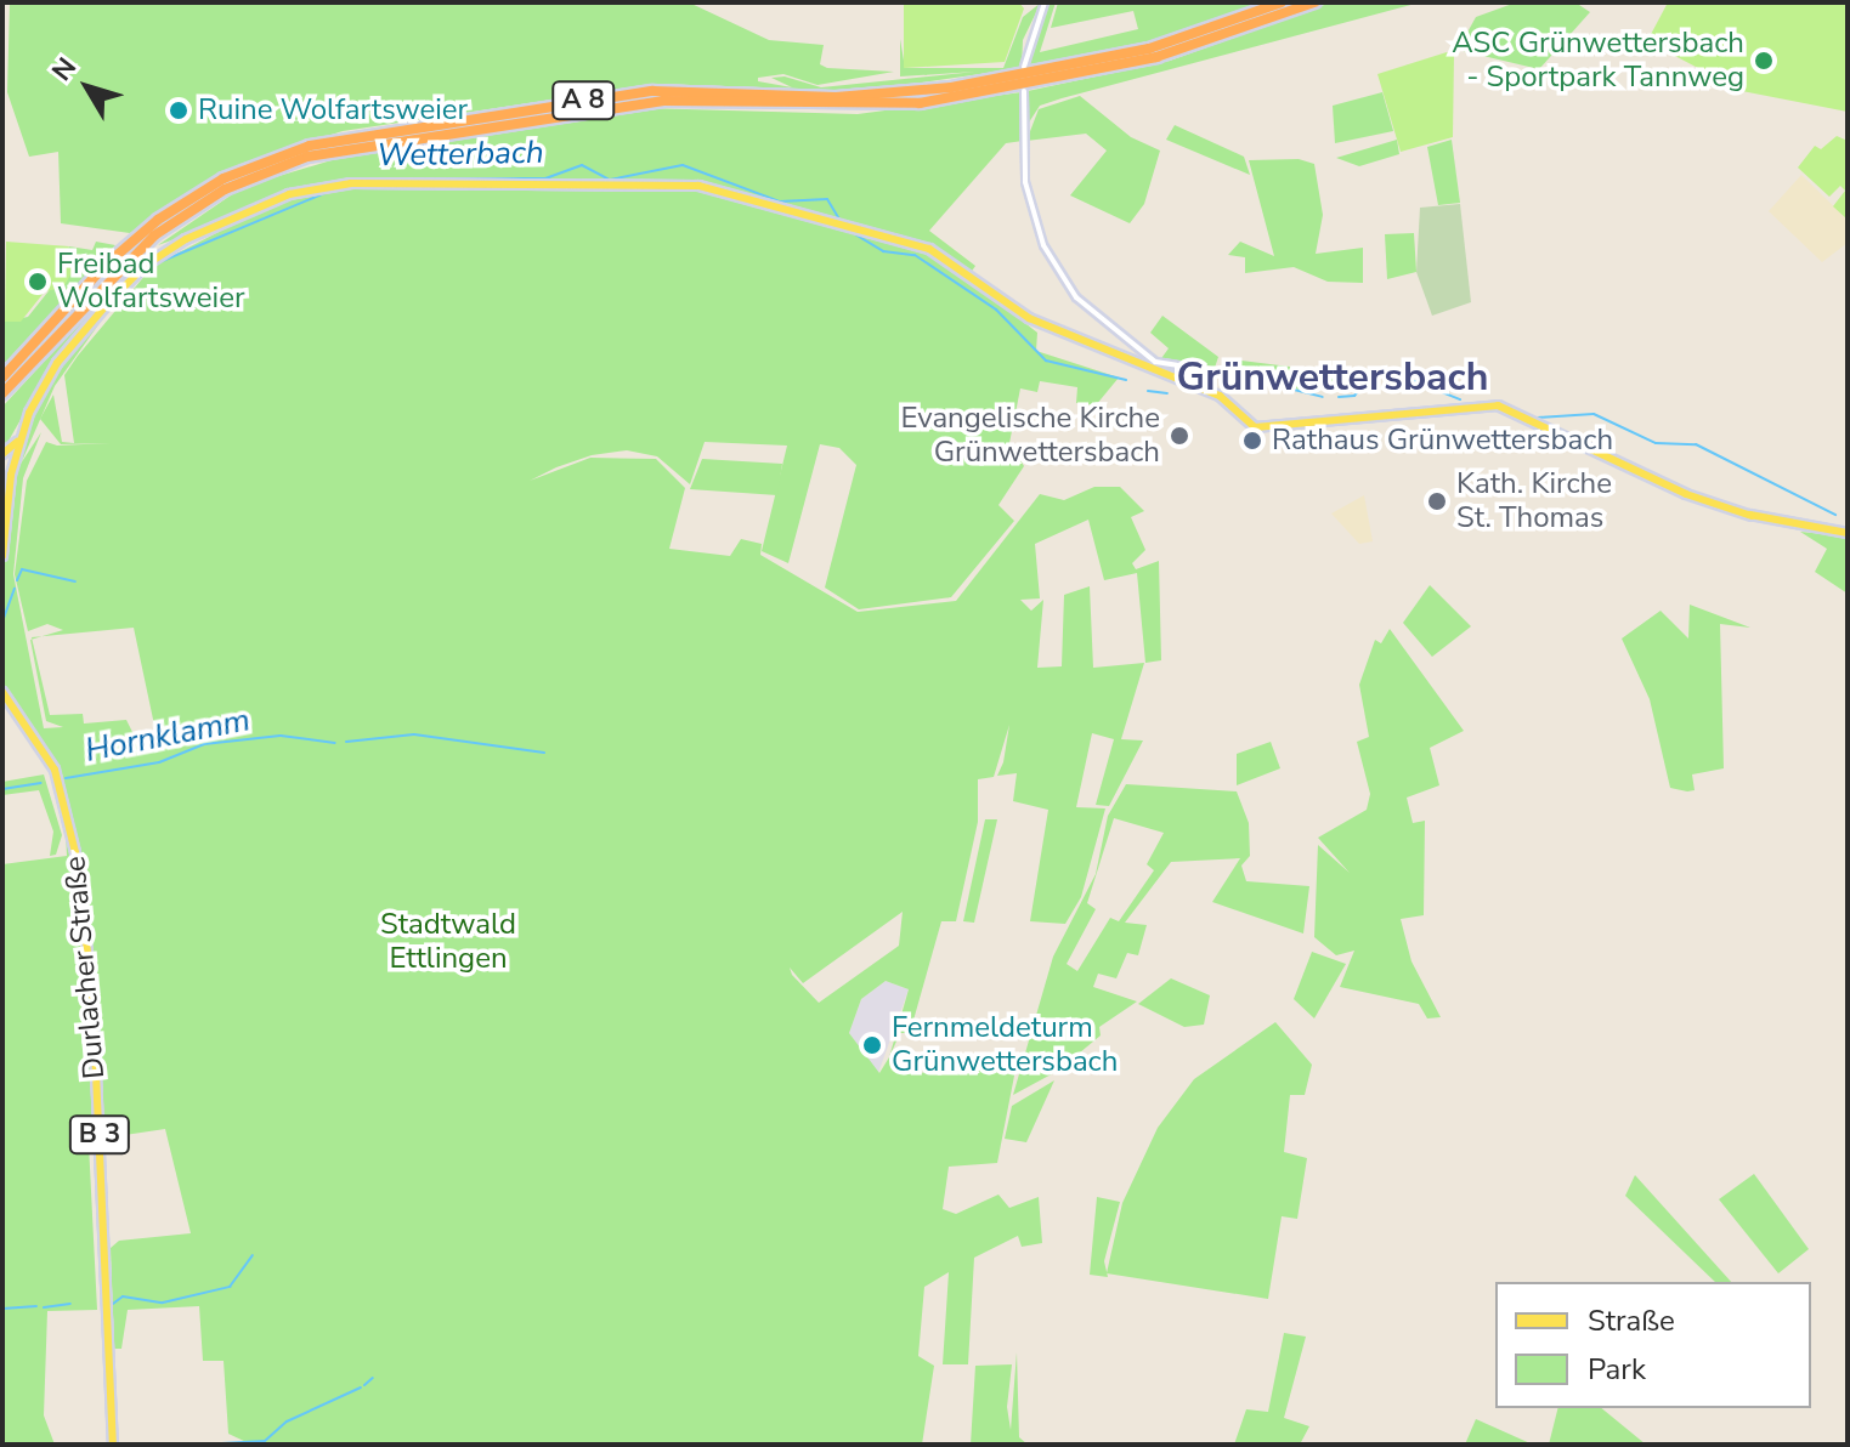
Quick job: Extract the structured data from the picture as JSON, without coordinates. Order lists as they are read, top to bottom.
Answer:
{
  "streets": {
    "highway": ["A 8"],
    "main road": ["Durlacher Straße", "B 3"]
  },
  "districts": ["Grünwettersbach"],
  "water": ["Wetterbach", "Hornklamm"],
  "parks": ["Stadtwald Ettlingen"],
  "places": [
    "ASC Grünwettersbach - Sportpark Tannweg",
    "Ruine Wolfartsweier",
    "Freibad Wolfartsweier",
    "Evangelische Kirche Grünwettersbach",
    "Rathaus Grünwettersbach",
    "Kath. Kirche St. Thomas",
    "Fernmeldeturm Grünwettersbach"
  ],
  "legend": ["Straße", "Park"],
  "north": "top left"
}
